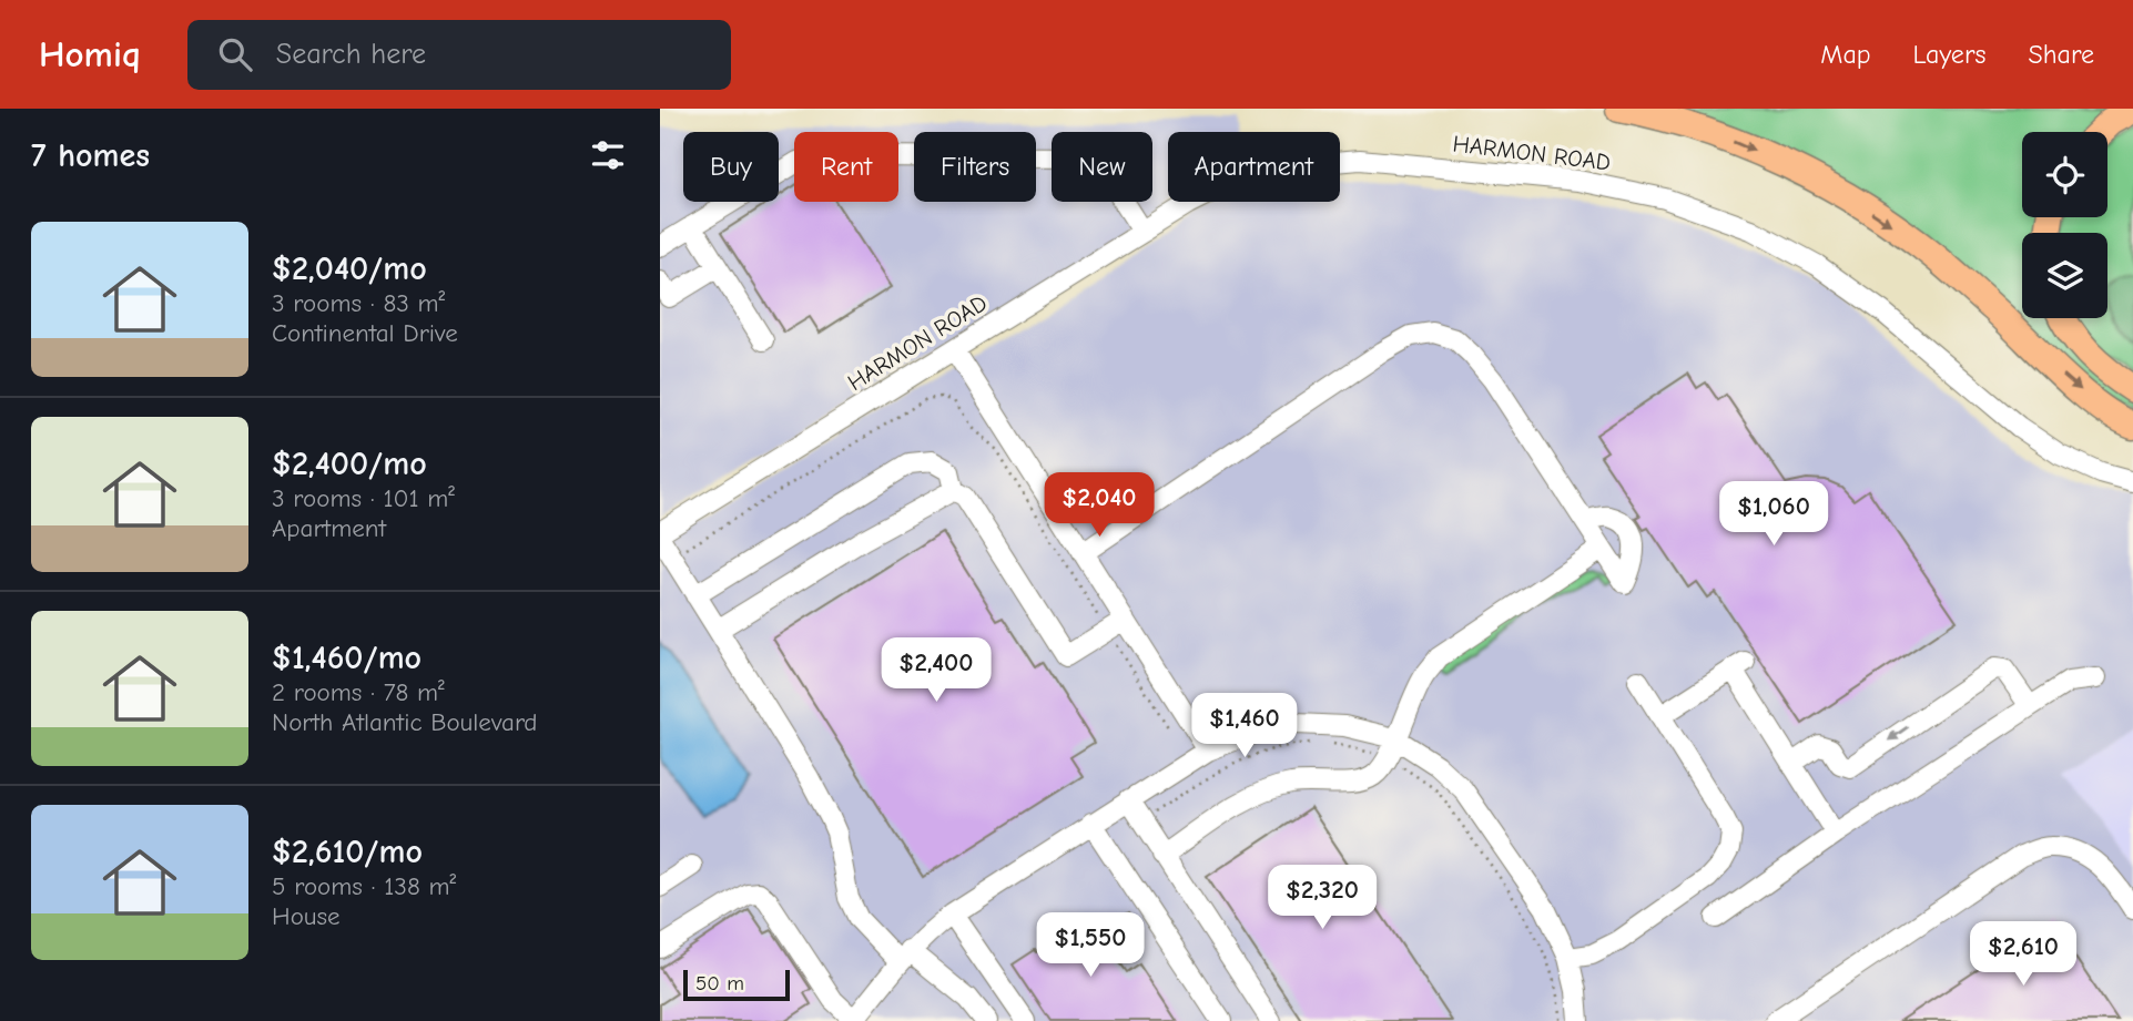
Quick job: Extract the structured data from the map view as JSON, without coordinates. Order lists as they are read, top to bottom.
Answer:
{
  "streets": {
    "street": ["HARMON ROAD"]
  },
  "scale_bar": "50 m",
  "page": {
    "header": "Homiq",
    "search": "Search here",
    "nav": ["Map", "Layers", "Share"],
    "heading": "7 homes",
    "chip": [
      "Buy",
      "Rent",
      "Filters",
      "New",
      "Apartment"
    ],
    "list": [
      {
        "name": "$2,040/mo",
        "note": "3 rooms · 83 m² · Continental Drive"
      },
      {
        "name": "$2,400/mo",
        "note": "3 rooms · 101 m² · Apartment"
      },
      {
        "name": "$1,460/mo",
        "note": "2 rooms · 78 m² · North Atlantic Boulevard"
      },
      {
        "name": "$2,610/mo",
        "note": "5 rooms · 138 m² · House"
      }
    ],
    "price": [
      "$2,040",
      "$1,060",
      "$2,400",
      "$1,460",
      "$2,320",
      "$1,550",
      "$2,610"
    ],
    "scale": "50 m"
  }
}
